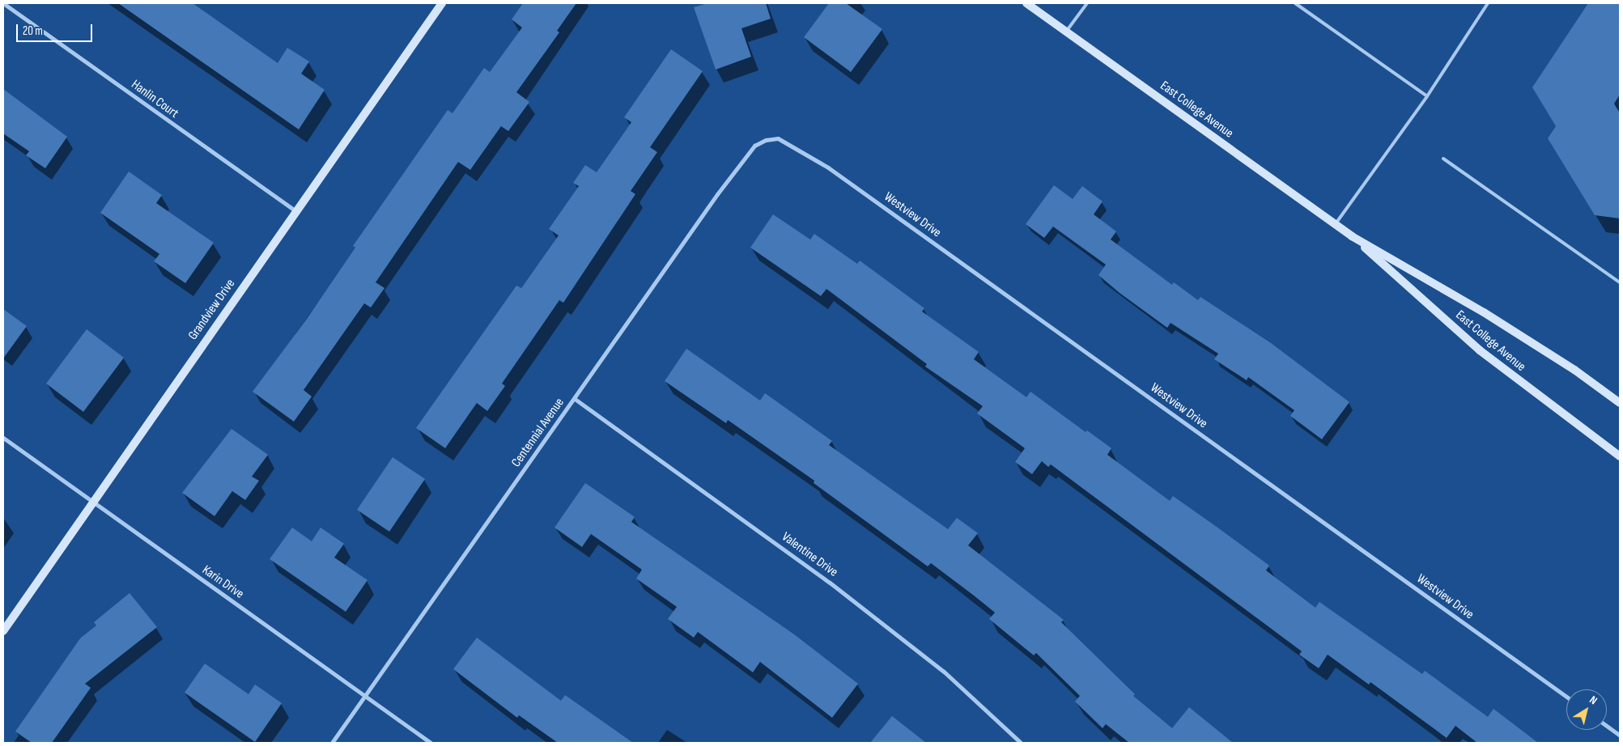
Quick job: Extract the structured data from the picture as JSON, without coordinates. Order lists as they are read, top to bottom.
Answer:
{
  "streets": {
    "main road": ["East College Avenue", "Grandview Drive"],
    "street": [
      "Hanlin Court",
      "Westview Drive",
      "Centennial Avenue",
      "Valentine Drive",
      "Karin Drive"
    ]
  },
  "crossings": [
    ["Hanlin Court", "Grandview Drive"],
    ["Westview Drive", "Centennial Avenue"],
    ["Grandview Drive", "Karin Drive"],
    ["Centennial Avenue", "Valentine Drive"],
    ["Centennial Avenue", "Karin Drive"]
  ],
  "scale_bar": "20 m",
  "north": "top right"
}
